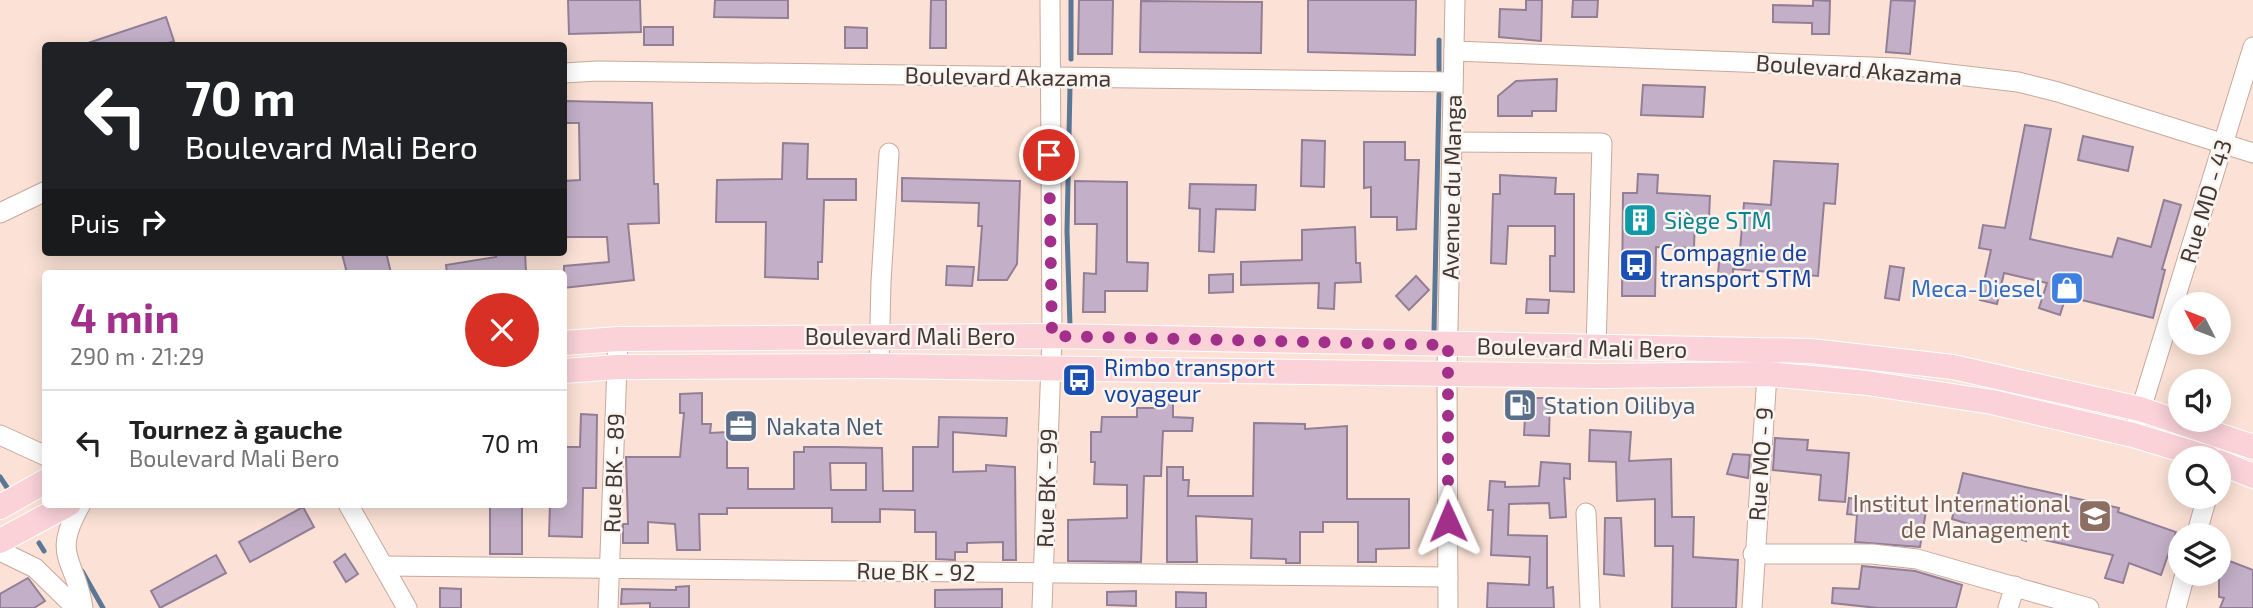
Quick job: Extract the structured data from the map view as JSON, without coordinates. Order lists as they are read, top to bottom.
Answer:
{
  "streets": {
    "main road": ["Boulevard Mali Bero"],
    "street": [
      "Boulevard Akazama",
      "Avenue du Manga",
      "Rue MD - 43",
      "Rue MO - 9",
      "Rue BK - 89",
      "Rue BK - 99",
      "Rue BK - 92"
    ]
  },
  "crossings": [
    ["Boulevard Akazama", "Avenue du Manga"],
    ["Boulevard Akazama", "Rue MD - 43"],
    ["Boulevard Akazama", "Rue BK - 99"],
    ["Avenue du Manga", "Boulevard Mali Bero"],
    ["Avenue du Manga", "Rue BK - 92"],
    ["Rue MD - 43", "Boulevard Mali Bero"],
    ["Boulevard Mali Bero", "Rue MO - 9"],
    ["Boulevard Mali Bero", "Rue BK - 89"],
    ["Boulevard Mali Bero", "Rue BK - 99"],
    ["Rue BK - 89", "Rue BK - 92"],
    ["Rue BK - 99", "Rue BK - 92"]
  ],
  "places": {
    "building": ["Siège STM"],
    "bus stop": ["Compagnie de transport STM", "Rimbo transport voyageur"],
    "shop": ["Meca-Diesel"],
    "fuel station": ["Station Oilibya"],
    "office": ["Nakata Net"],
    "school or university": ["Institut International de Management"]
  },
  "north": "top left",
  "page": {
    "turn": ["70 m", "Boulevard Mali Bero"],
    "then": "Puis",
    "heading": ["4 min", "290 m · 21:29"],
    "list": [
      {
        "name": "Tournez à gauche",
        "note": "Boulevard Mali Bero",
        "value": "70 m"
      }
    ]
  }
}
